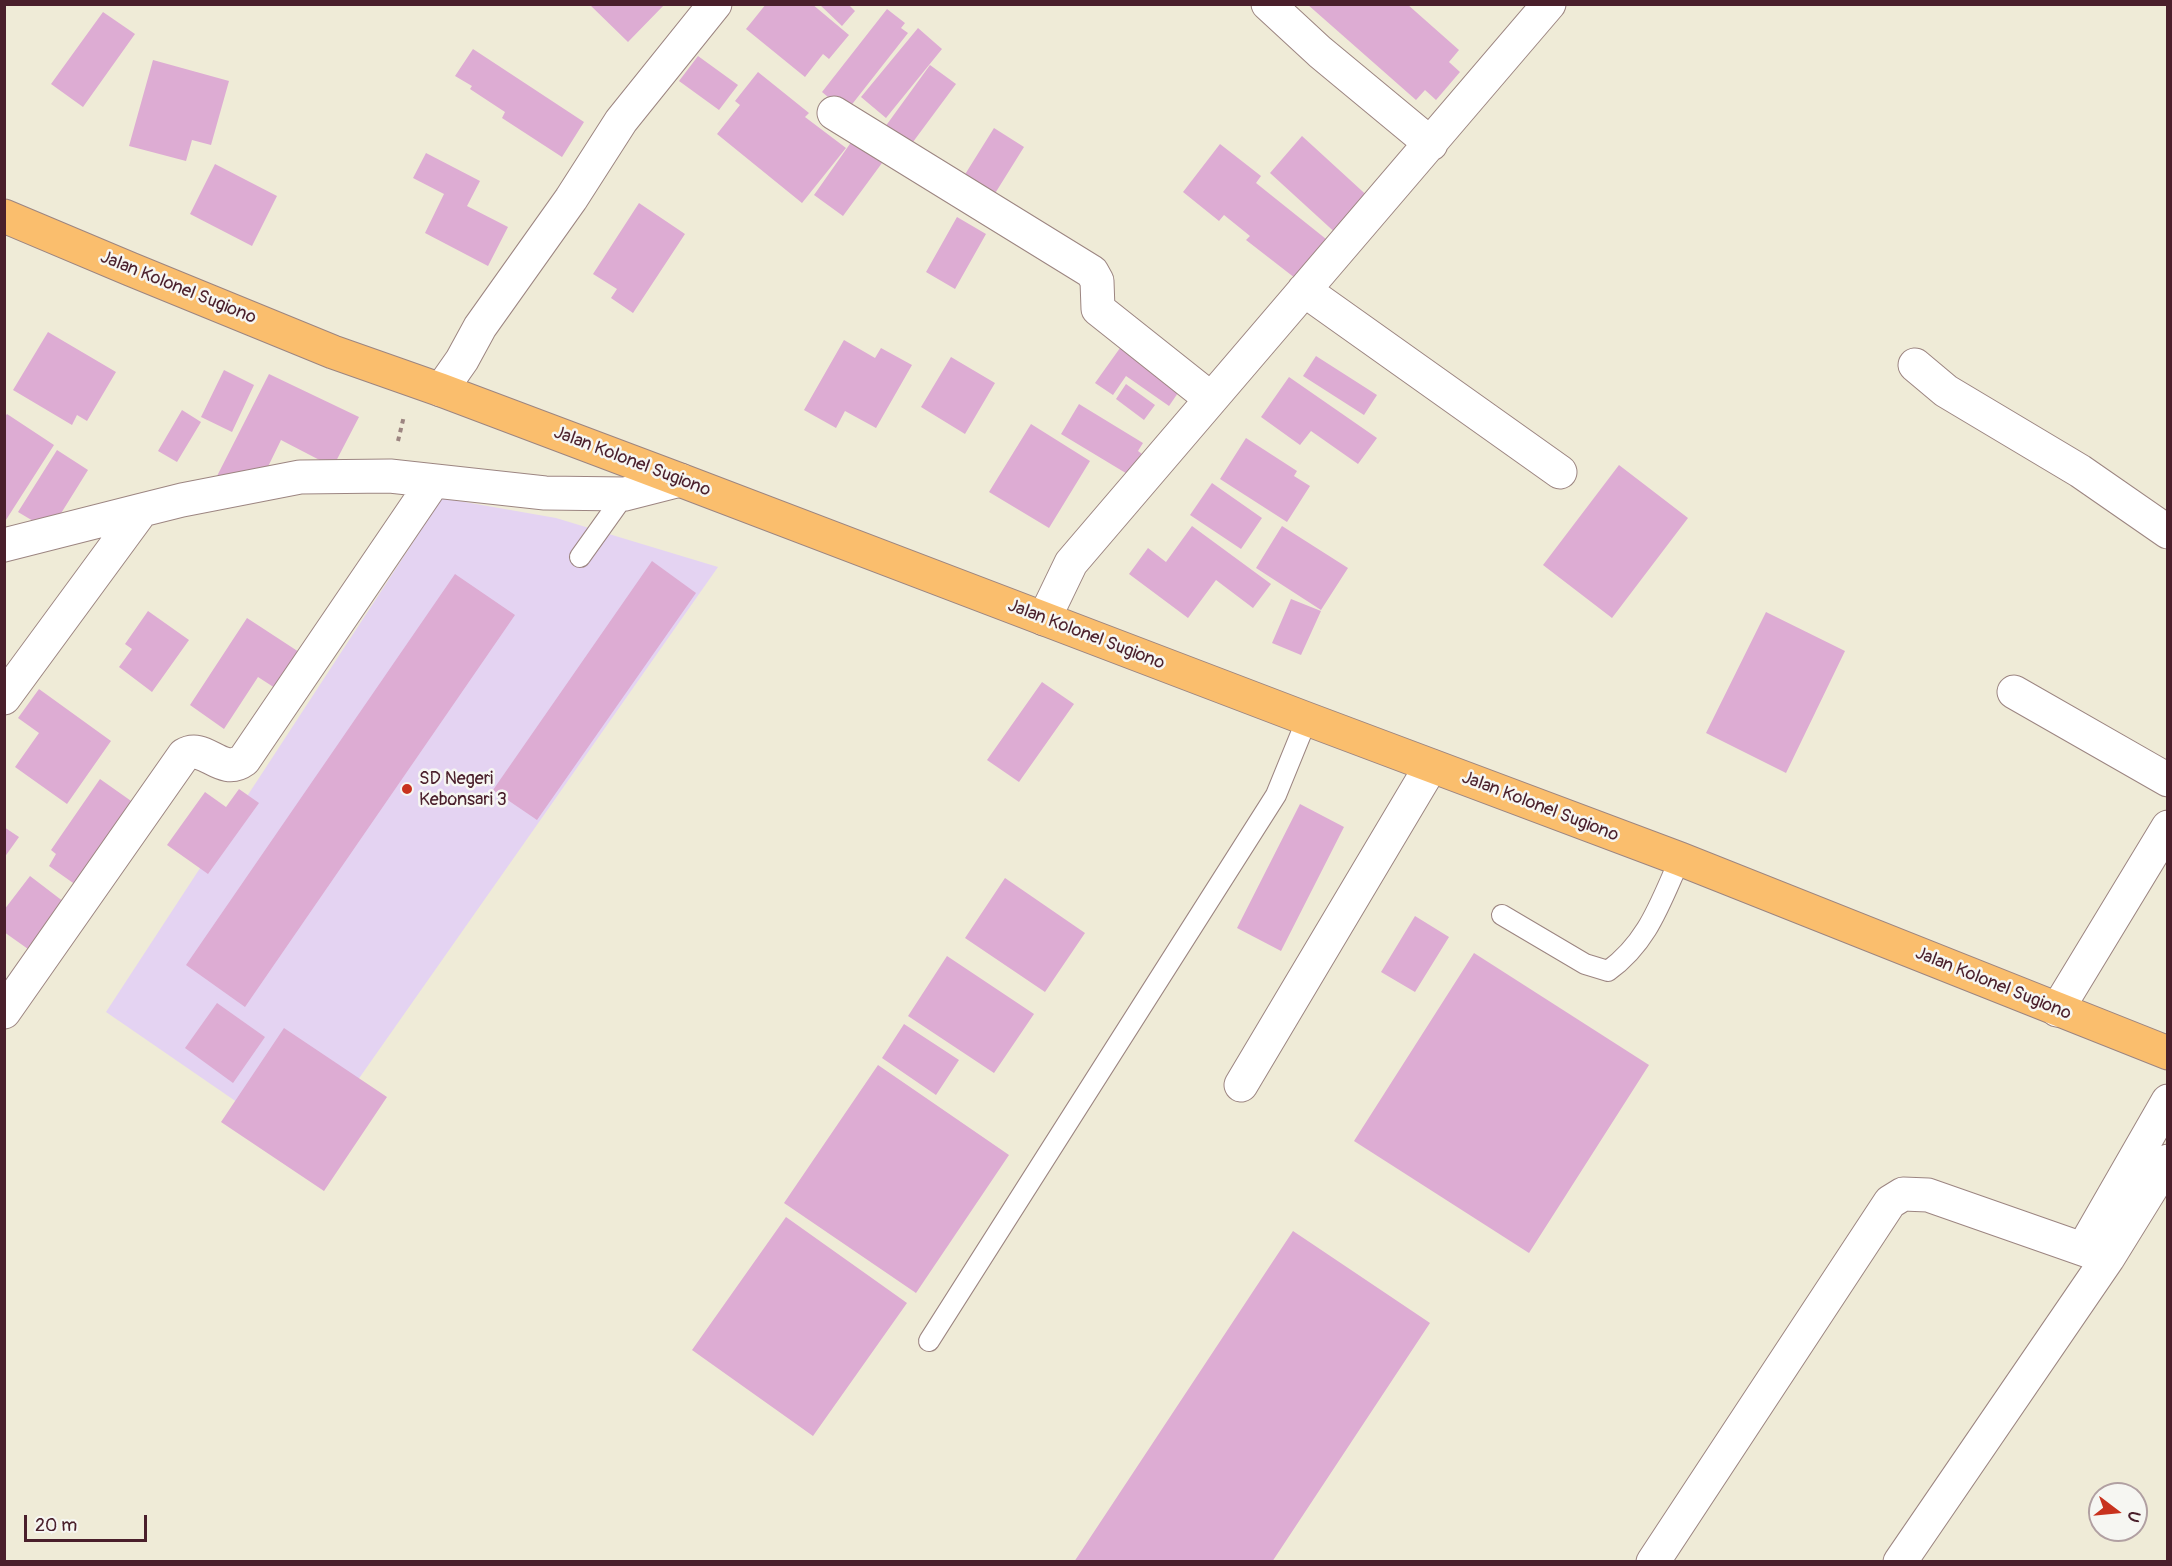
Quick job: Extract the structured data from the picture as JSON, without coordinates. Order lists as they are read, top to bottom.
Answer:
{
  "streets": {
    "main road": ["Jalan Kolonel Sugiono"]
  },
  "places": ["SD Negeri Kebonsari 3"],
  "scale_bar": "20 m",
  "north": "right"
}
